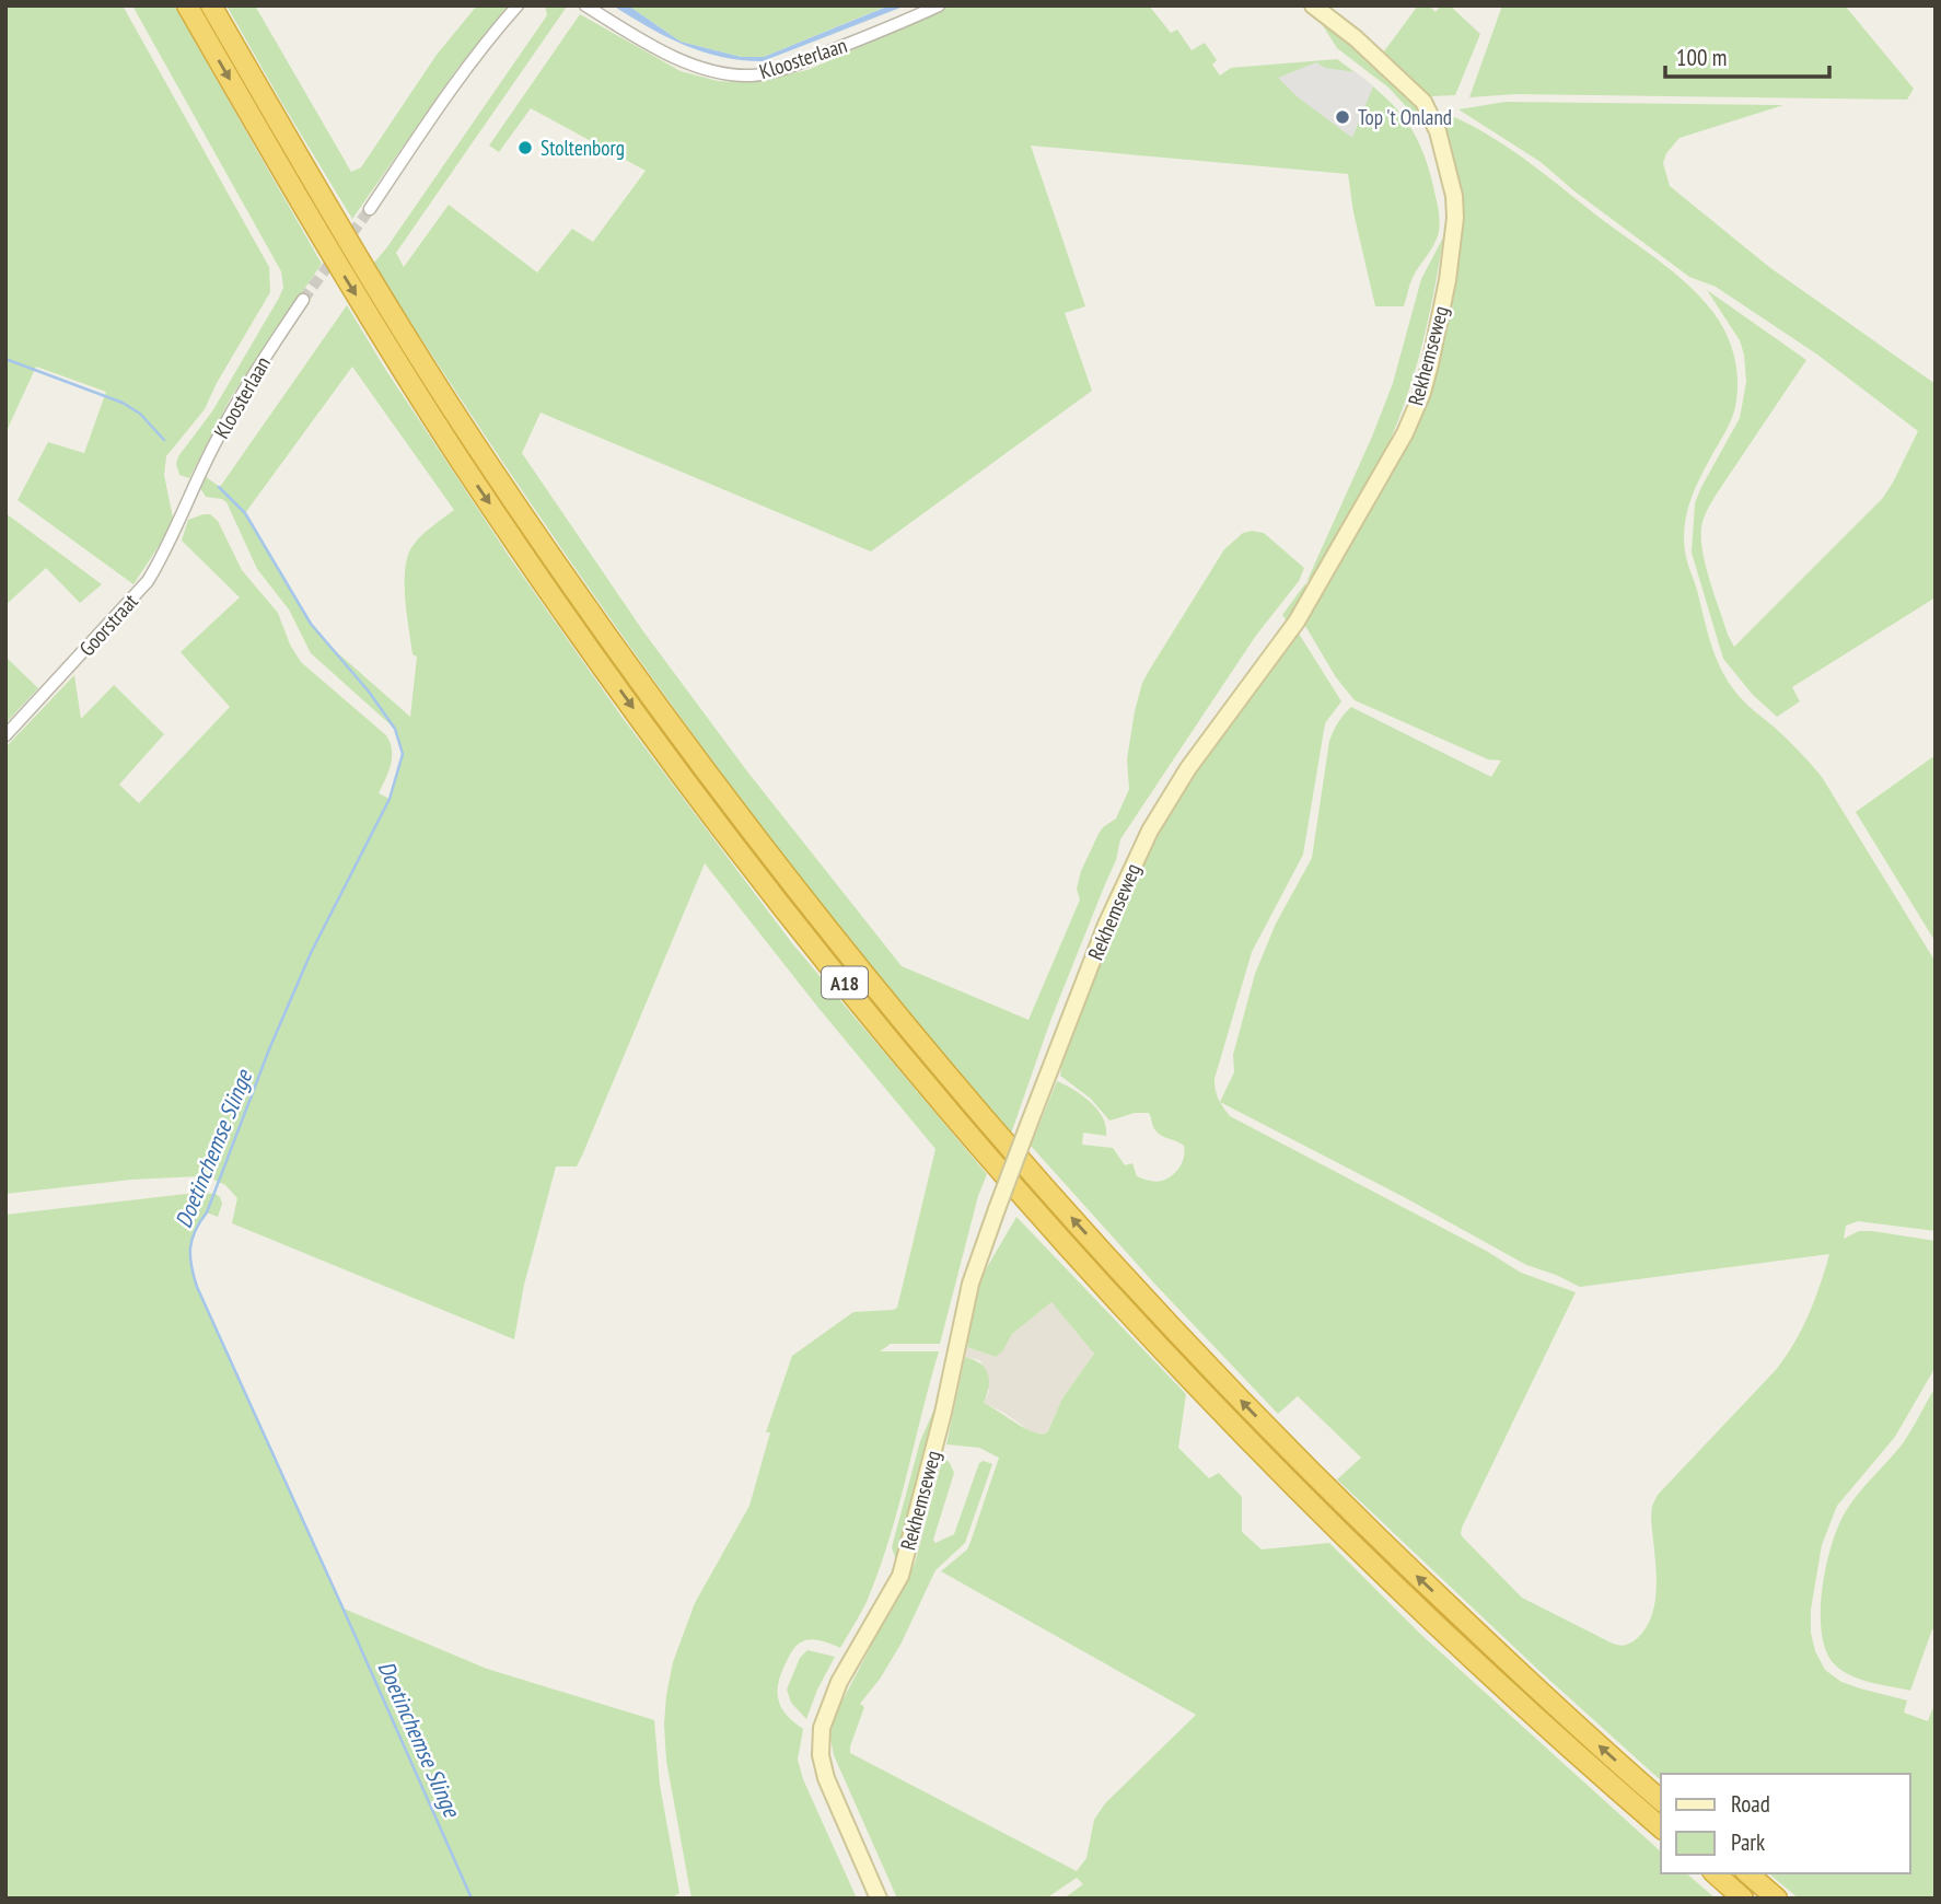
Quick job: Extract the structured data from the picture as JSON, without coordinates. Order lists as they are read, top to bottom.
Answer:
{
  "streets": {
    "highway": ["A18"],
    "street": ["Kloosterlaan", "Rekhemseweg", "Goorstraat"]
  },
  "crossings": [
    ["Kloosterlaan", "Goorstraat"]
  ],
  "water": ["Doetinchemse Slinge"],
  "places": ["Top 't Onland", "Stoltenborg"],
  "legend": ["Road", "Park"],
  "scale_bar": "100 m"
}
